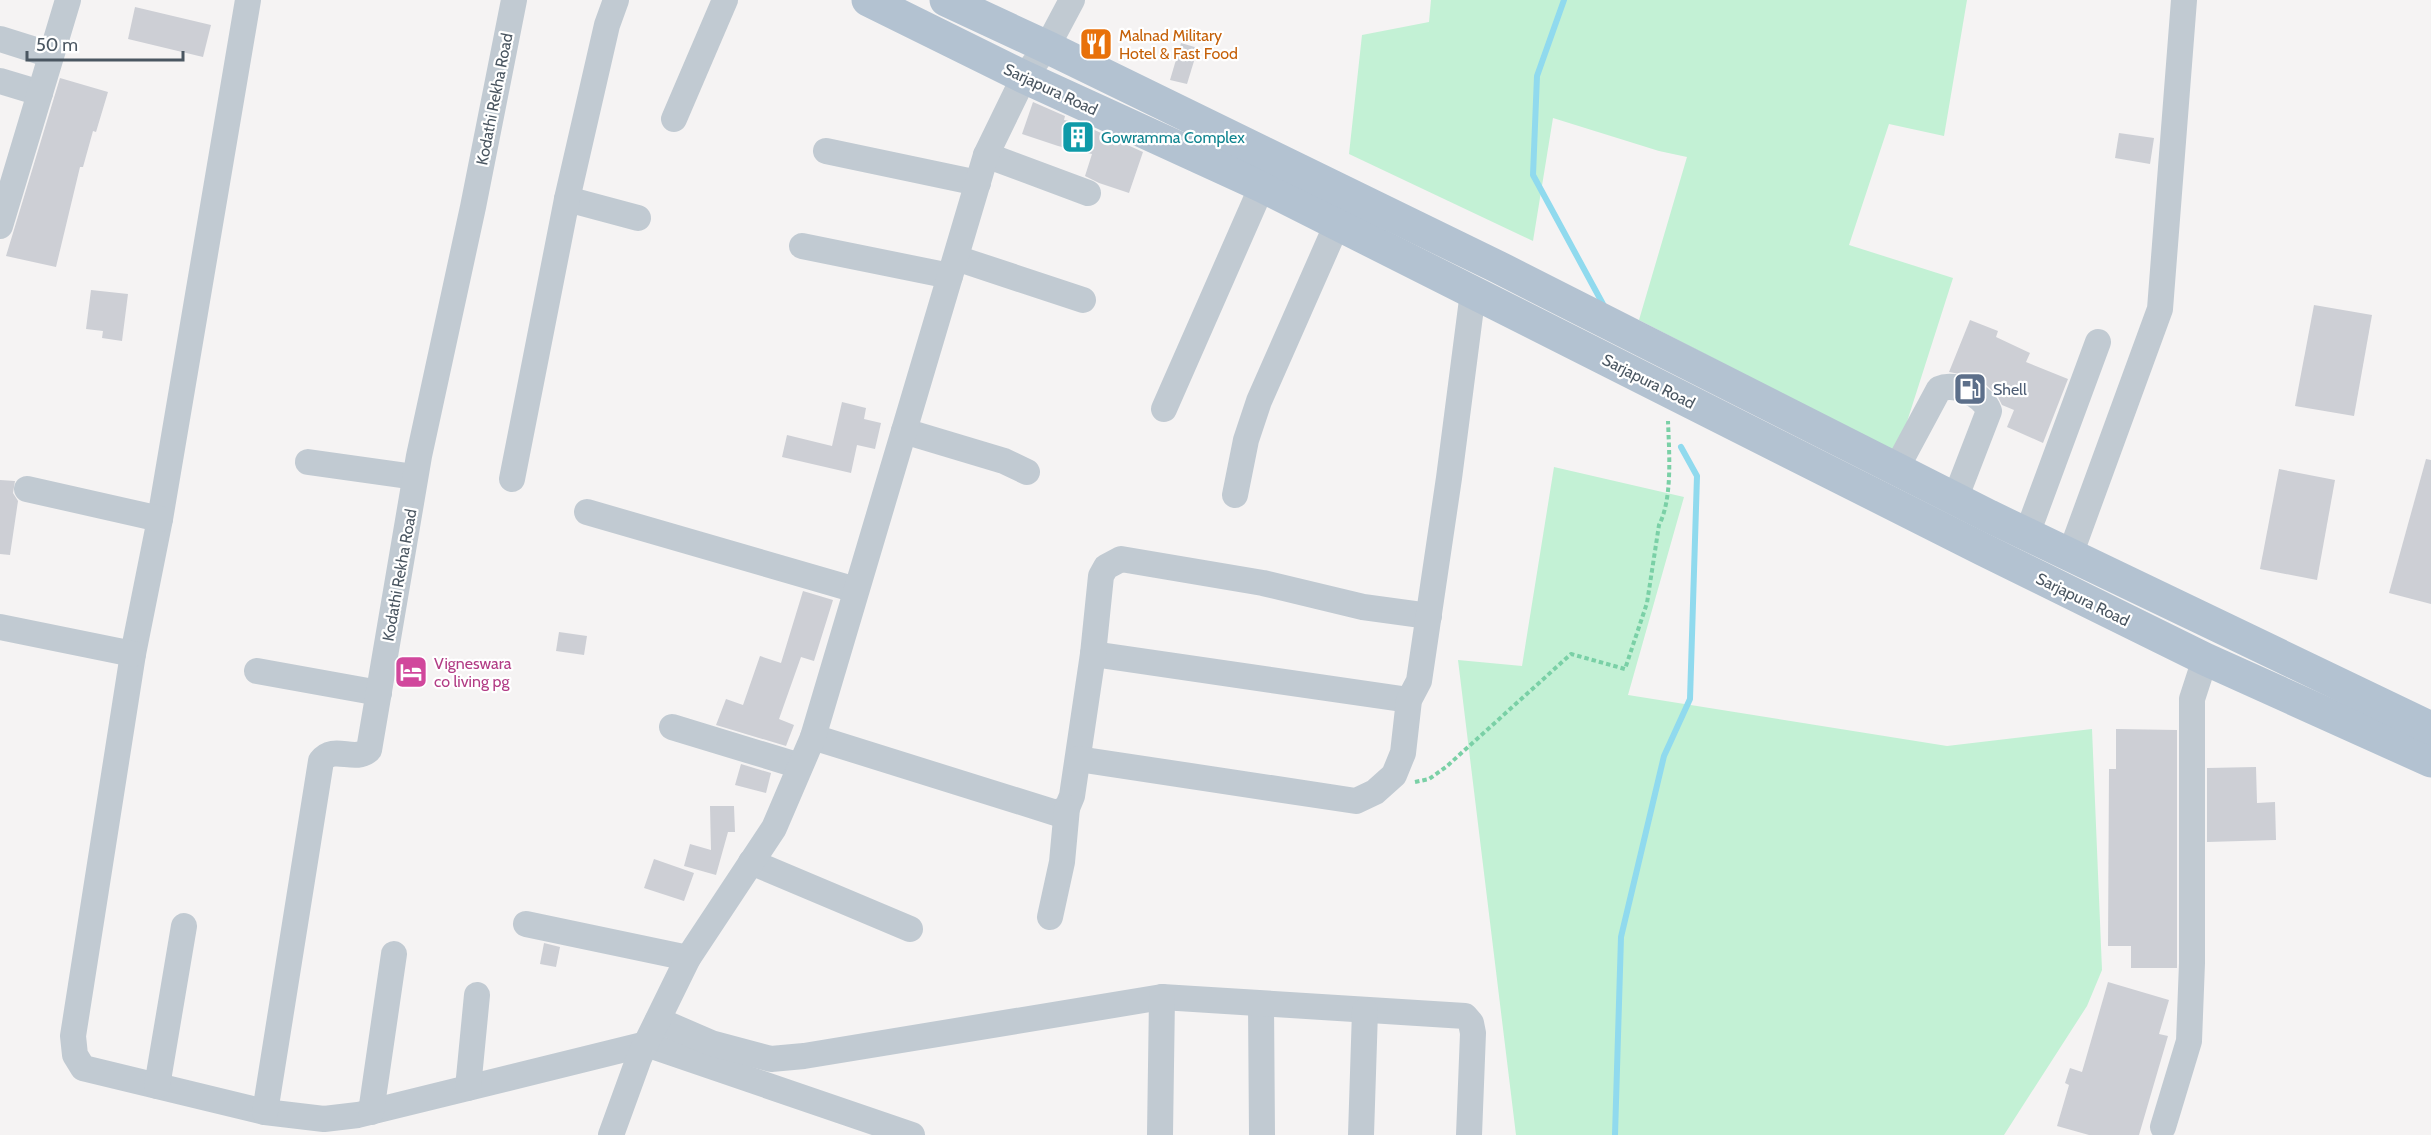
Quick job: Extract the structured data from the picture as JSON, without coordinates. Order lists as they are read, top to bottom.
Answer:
{
  "streets": {
    "main road": ["Sarjapura Road"],
    "street": ["Kodathi Rekha Road"]
  },
  "places": {
    "restaurant": ["Malnad Military Hotel & Fast Food"],
    "building": ["Gowramma Complex"],
    "fuel station": ["Shell"],
    "hotel": ["Vigneswara co living pg"]
  },
  "scale_bar": "50 m"
}
